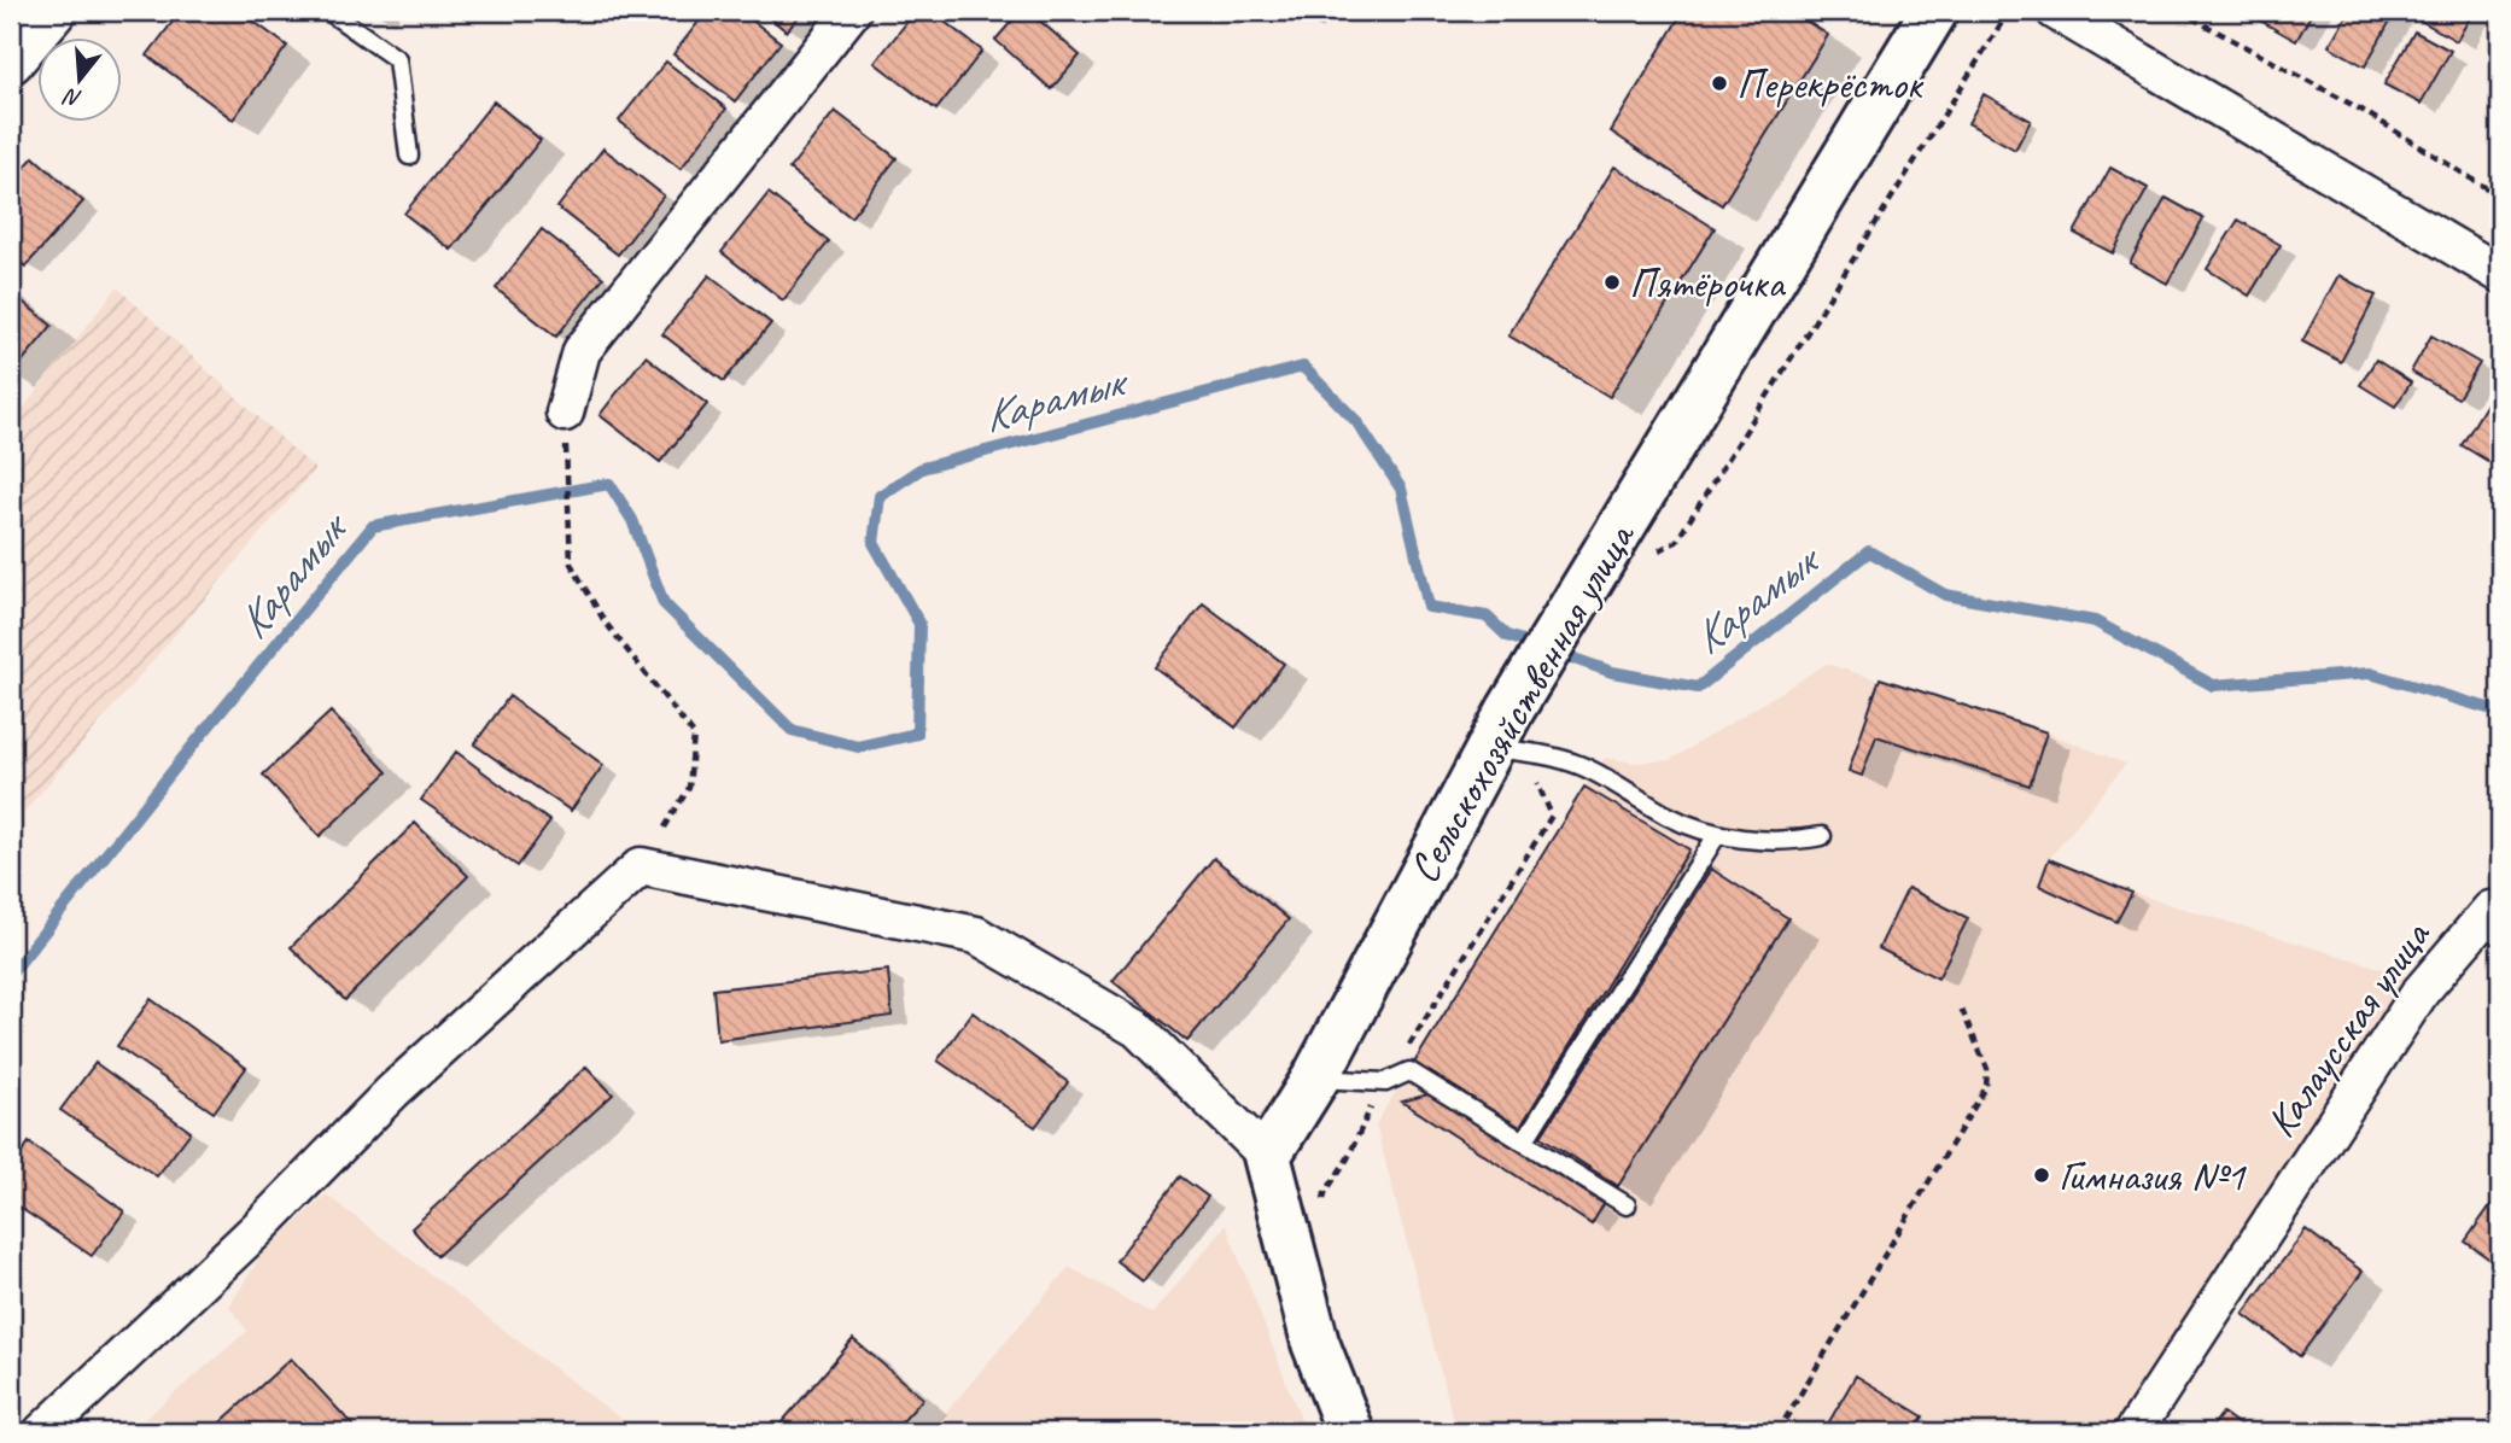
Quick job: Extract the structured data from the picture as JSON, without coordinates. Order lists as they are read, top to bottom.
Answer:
{
  "streets": {
    "main road": ["Сельскохозяйственная улица"],
    "street": ["Калаусская улица"]
  },
  "water": ["Карамык"],
  "places": ["Перекрёсток", "Пятёрочка", "Гимназия №1"],
  "north": "bottom"
}
